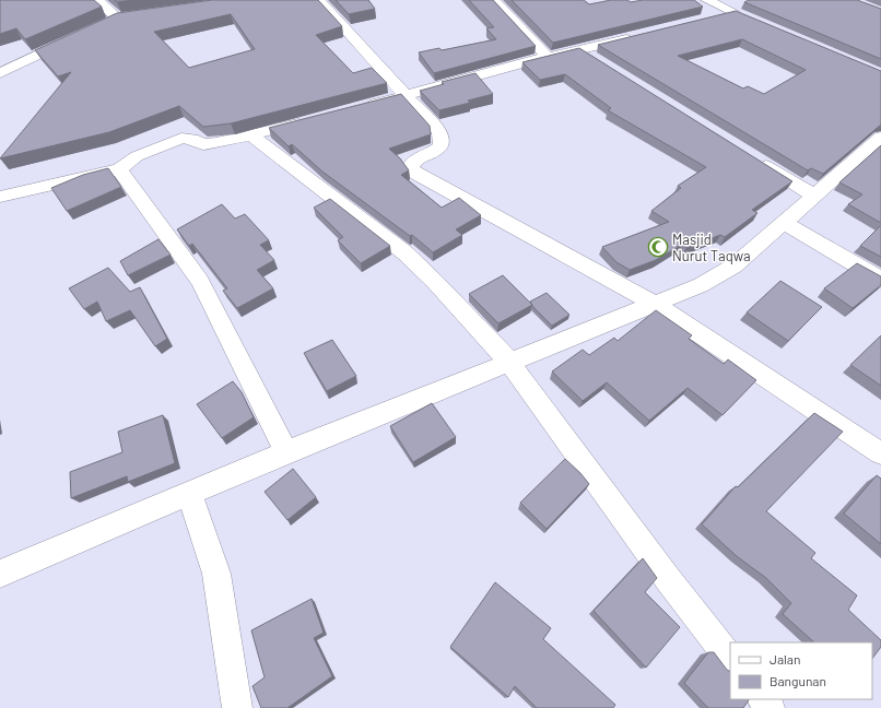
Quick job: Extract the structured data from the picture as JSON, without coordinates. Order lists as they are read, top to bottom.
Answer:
{
  "places": {
    "mosque": ["Masjid Nurut Taqwa"]
  },
  "legend": ["Jalan", "Bangunan"]
}
